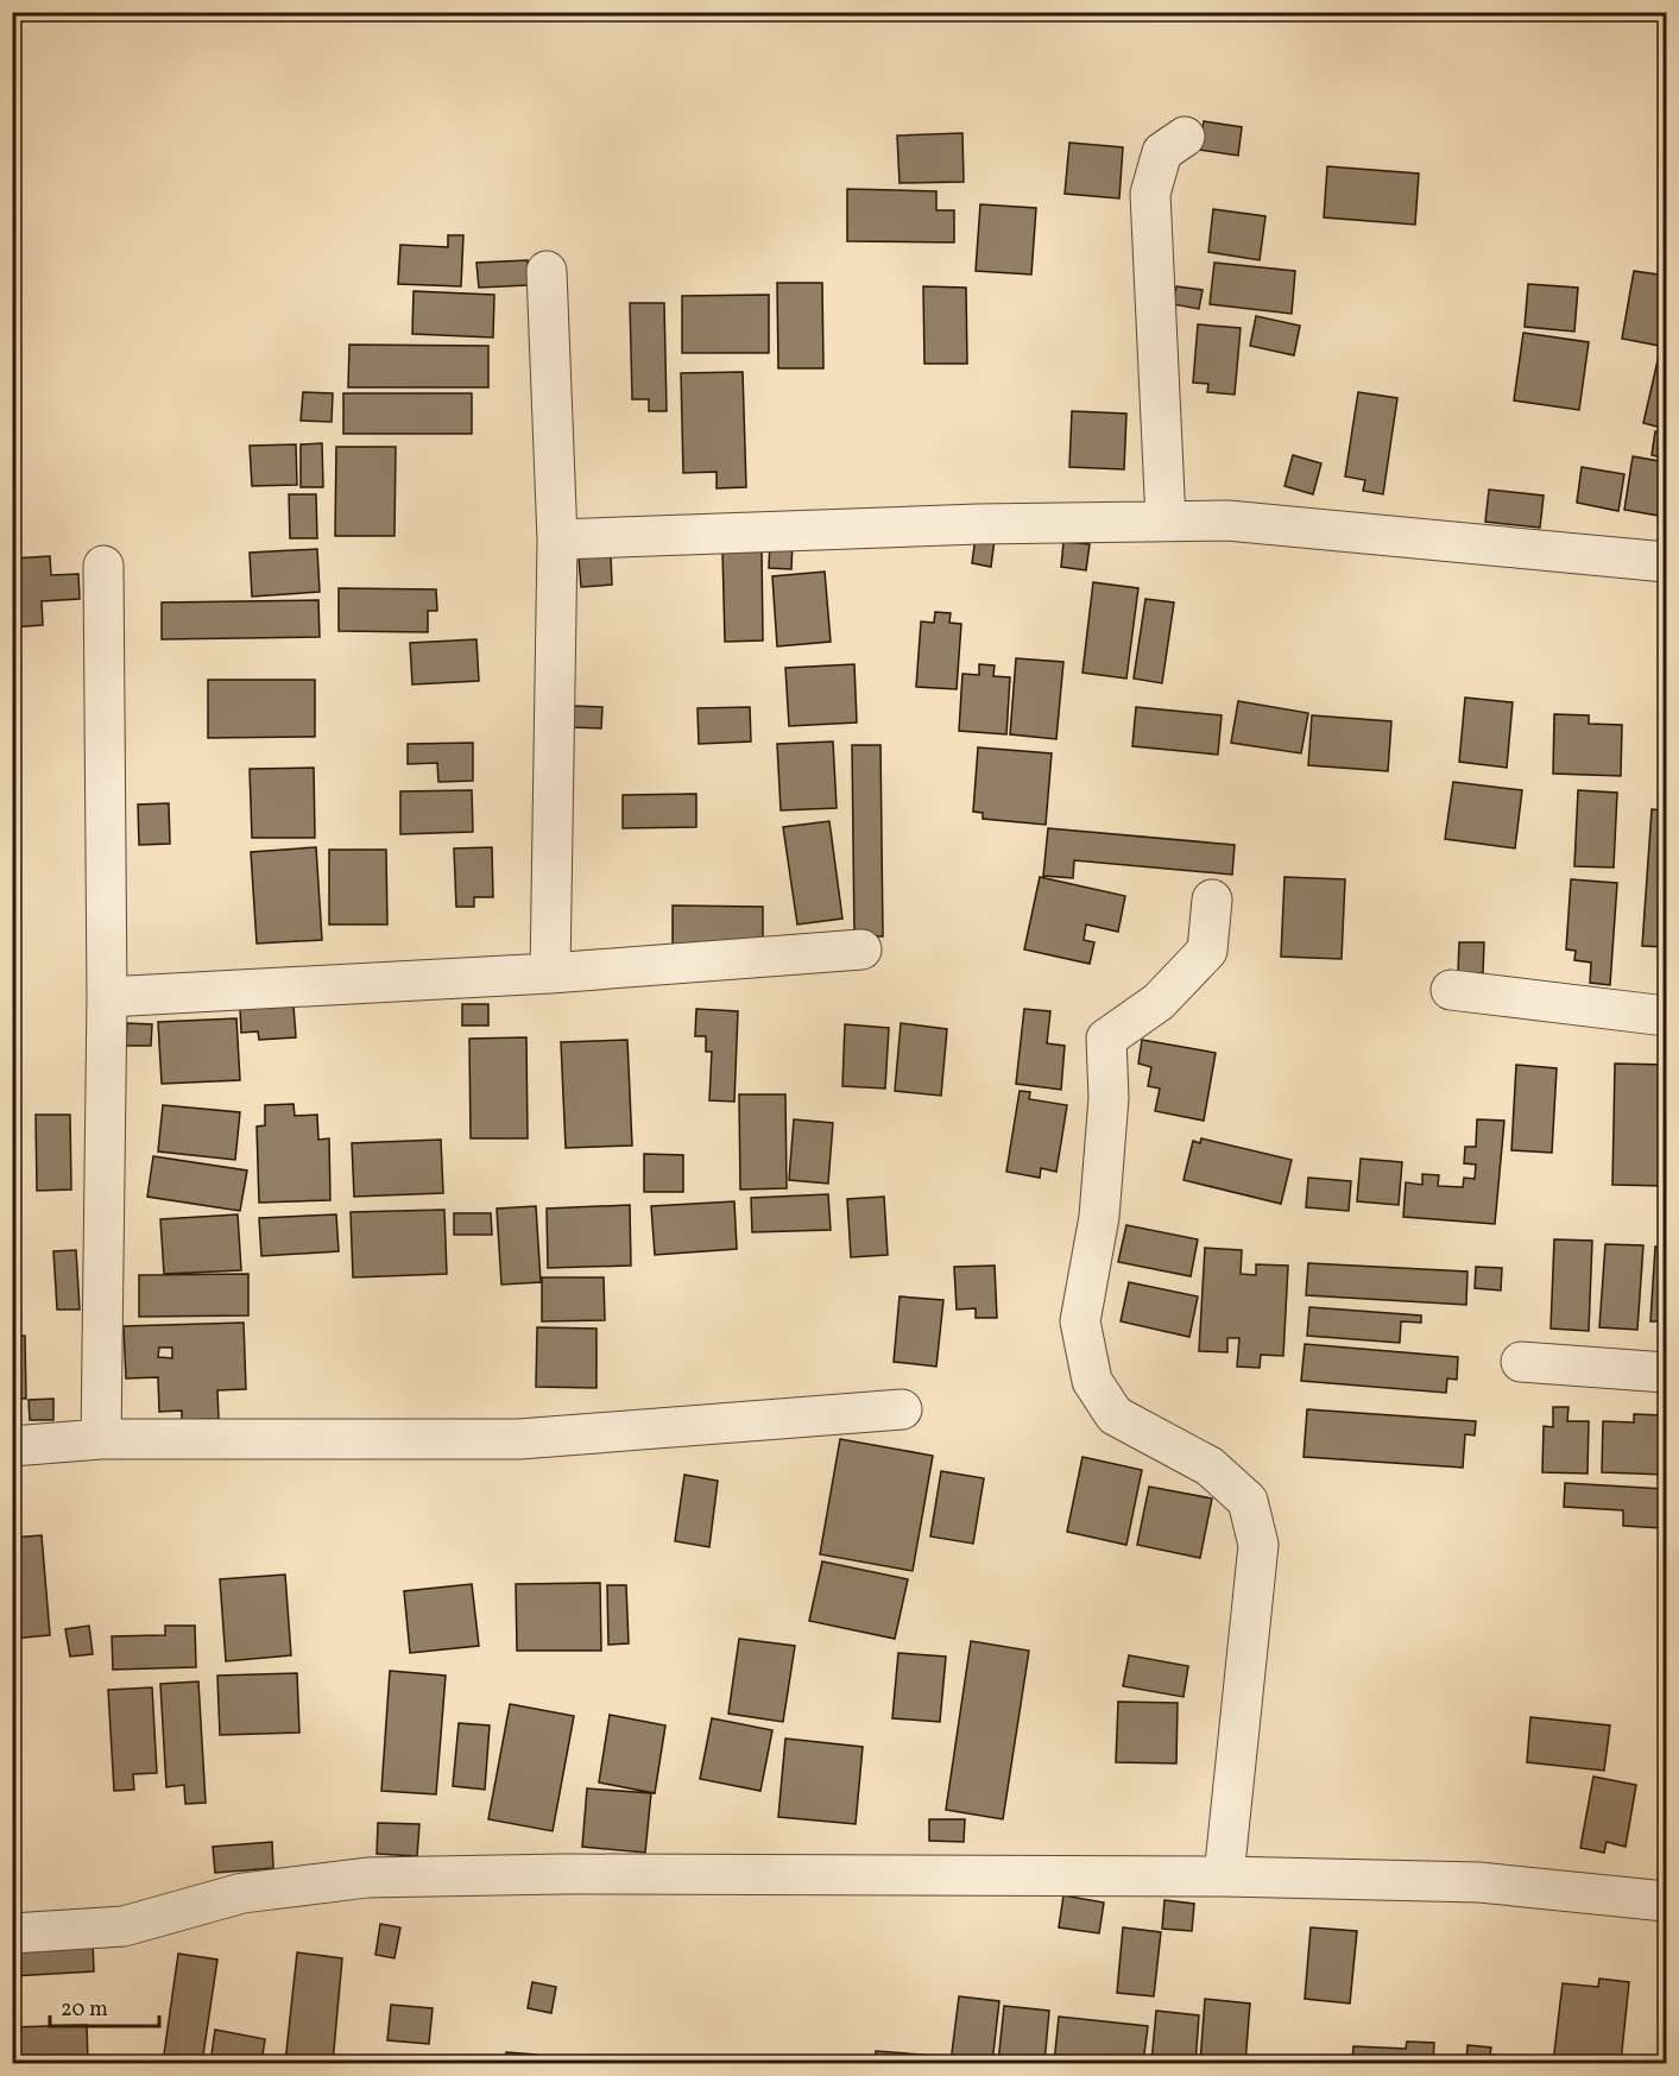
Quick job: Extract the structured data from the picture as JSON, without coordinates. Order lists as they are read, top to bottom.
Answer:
{
  "scale_bar": "20 m"
}
